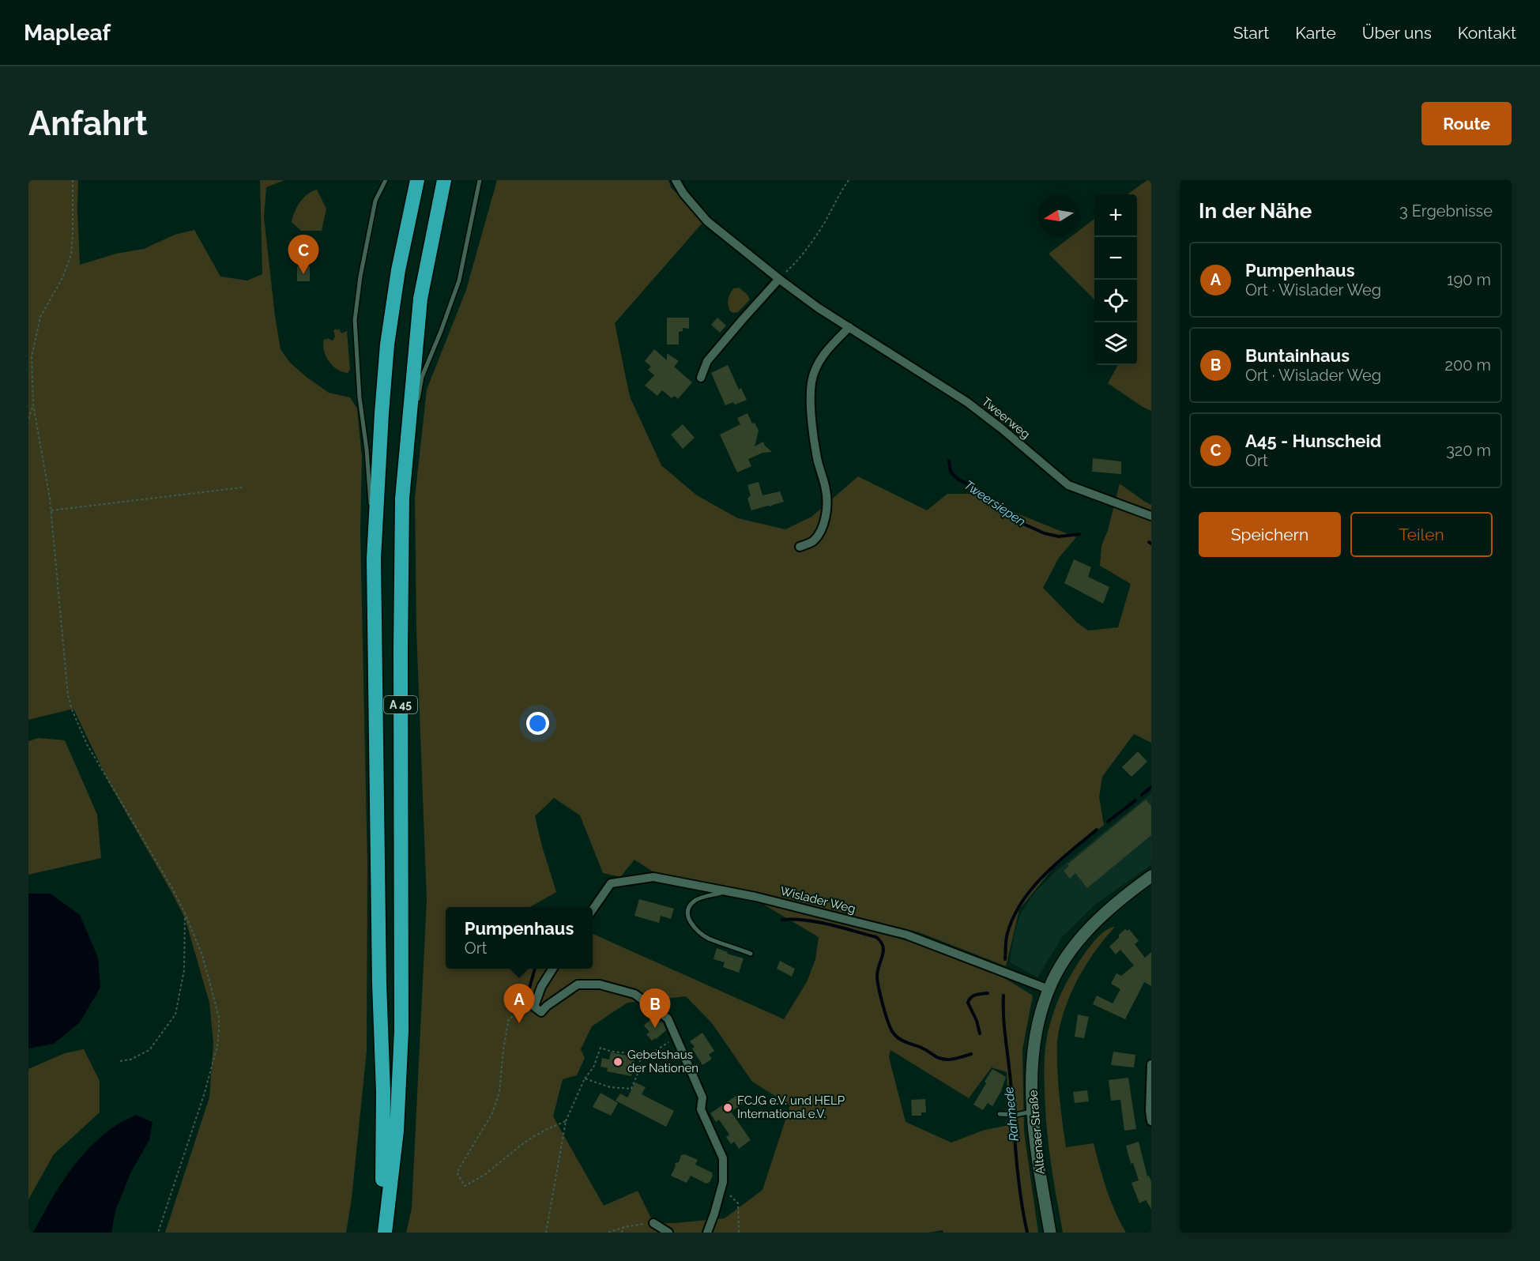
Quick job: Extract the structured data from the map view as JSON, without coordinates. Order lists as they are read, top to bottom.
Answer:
{
  "streets": {
    "highway": ["A 45"],
    "main road": ["Altenaer Straße"],
    "street": ["Tweerweg", "Wislader Weg"]
  },
  "crossings": [
    ["Wislader Weg", "Altenaer Straße"]
  ],
  "water": ["Tweersiepen", "Rahmede"],
  "places": ["Gebetshaus der Nationen", "FCJG e.V. und HELP International e.V."],
  "north": "left",
  "page": {
    "header": "Mapleaf",
    "nav": [
      "Start",
      "Karte",
      "Über uns",
      "Kontakt"
    ],
    "buttons": [
      "Route",
      ["Speichern", "Teilen"]
    ],
    "title": "Anfahrt",
    "heading": ["In der Nähe", "3 Ergebnisse"],
    "map_buttons": ["+", "−"],
    "pins": ["C", "A", "B"],
    "list": [
      {
        "mark": "A",
        "name": "Pumpenhaus",
        "note": "Ort · Wislader Weg",
        "value": "190 m"
      },
      {
        "mark": "B",
        "name": "Buntainhaus",
        "note": "Ort · Wislader Weg",
        "value": "200 m"
      },
      {
        "mark": "C",
        "name": "A45 - Hunscheid",
        "note": "Ort",
        "value": "320 m"
      }
    ],
    "popup": ["Pumpenhaus", "Ort"]
  }
}
